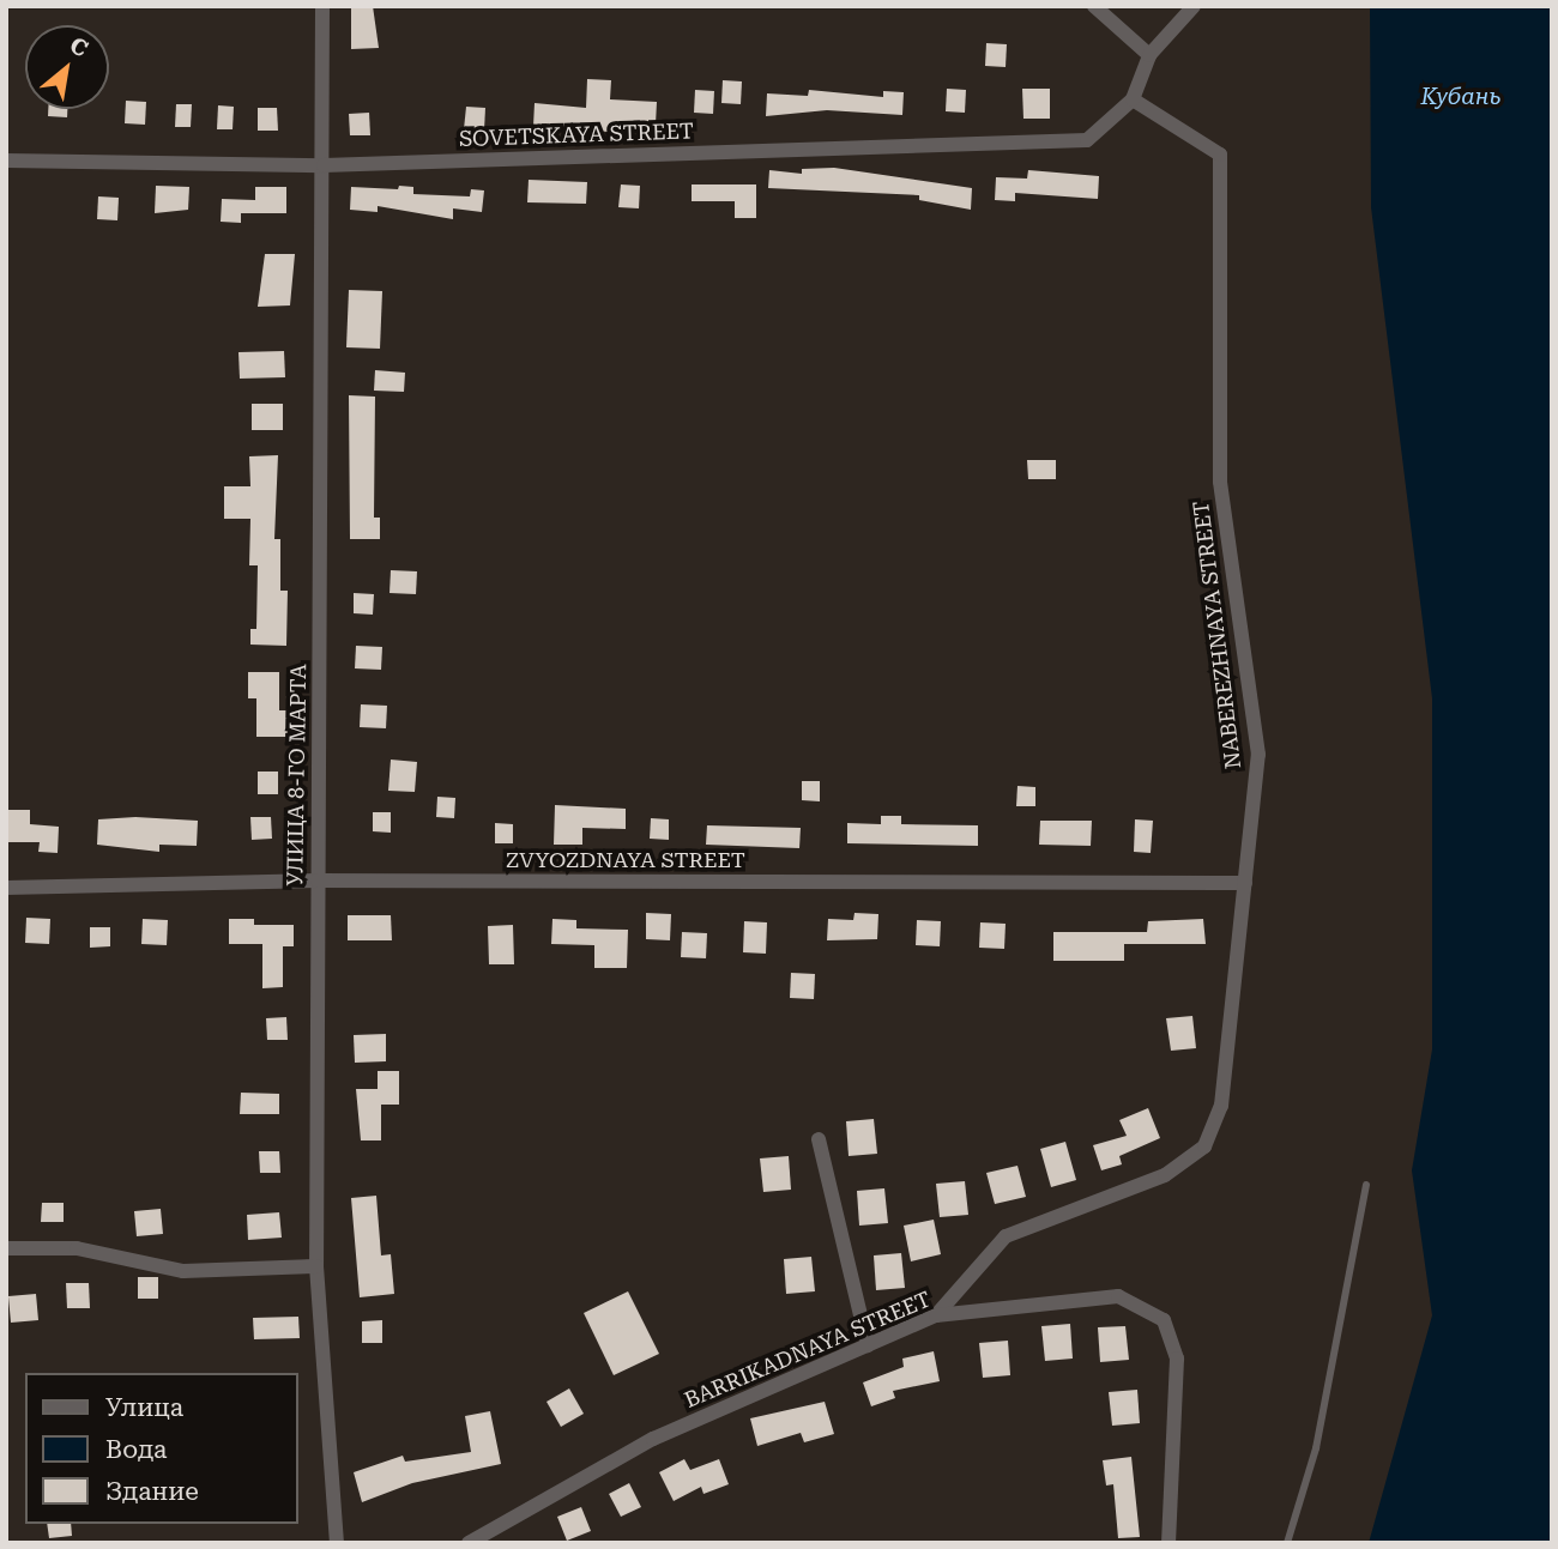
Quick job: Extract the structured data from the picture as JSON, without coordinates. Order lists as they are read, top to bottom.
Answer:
{
  "streets": {
    "street": [
      "SOVETSKAYA STREET",
      "NABEREZHNAYA STREET",
      "УЛИЦА 8-ГО МАРТА",
      "ZVYOZDNAYA STREET",
      "BARRIKADNAYA STREET"
    ]
  },
  "crossings": [
    ["SOVETSKAYA STREET", "NABEREZHNAYA STREET"],
    ["SOVETSKAYA STREET", "УЛИЦА 8-ГО МАРТА"],
    ["NABEREZHNAYA STREET", "ZVYOZDNAYA STREET"],
    ["NABEREZHNAYA STREET", "BARRIKADNAYA STREET"],
    ["УЛИЦА 8-ГО МАРТА", "ZVYOZDNAYA STREET"]
  ],
  "water": ["Кубань"],
  "legend": ["Улица", "Вода", "Здание"],
  "north": "top right"
}
